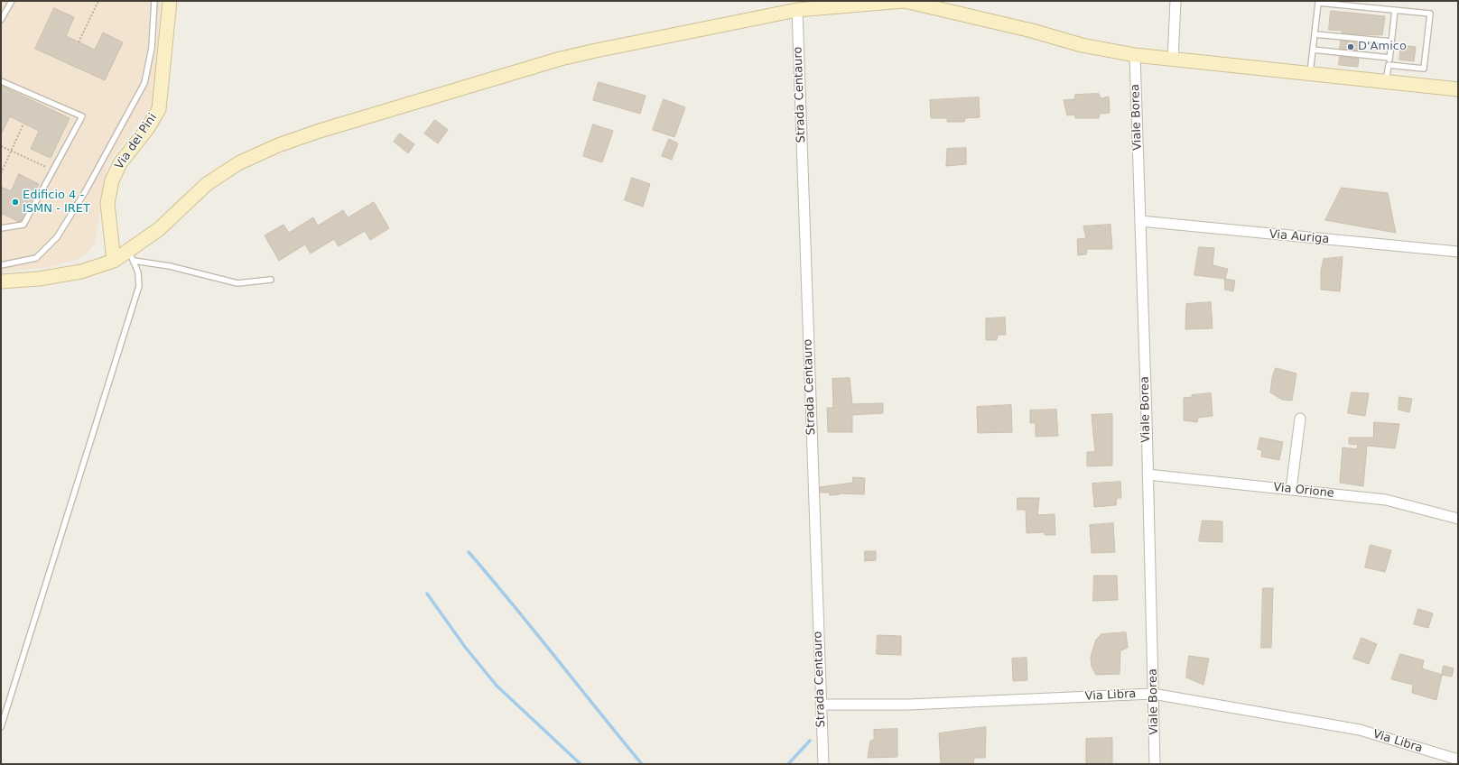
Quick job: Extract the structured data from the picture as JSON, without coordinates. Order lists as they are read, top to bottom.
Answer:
{
  "streets": {
    "main road": ["Via dei Pini"],
    "street": [
      "Strada Centauro",
      "Viale Borea",
      "Via Auriga",
      "Via Orione",
      "Via Libra"
    ]
  },
  "crossings": [
    ["Strada Centauro", "Via Libra"],
    ["Viale Borea", "Via Auriga"],
    ["Viale Borea", "Via Orione"],
    ["Viale Borea", "Via Libra"]
  ],
  "places": ["D'Amico", "Edificio 4 - ISMN - IRET"]
}
